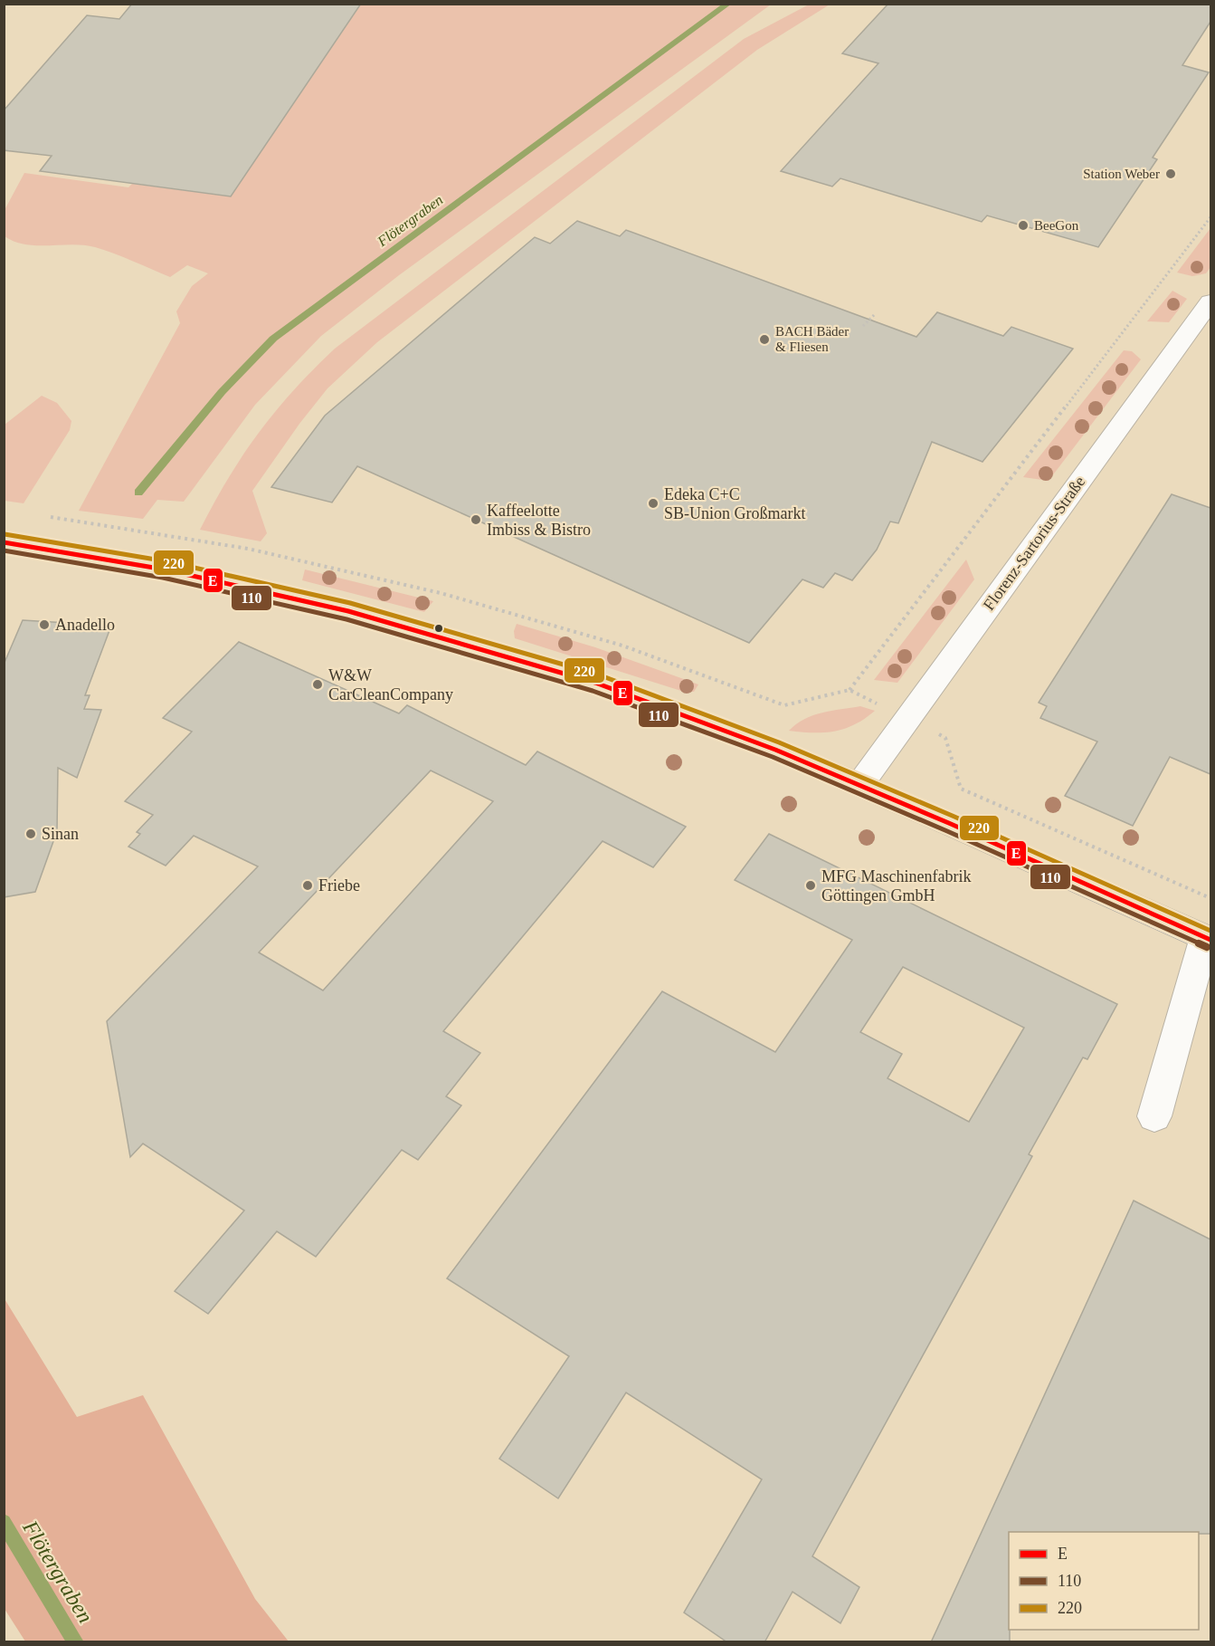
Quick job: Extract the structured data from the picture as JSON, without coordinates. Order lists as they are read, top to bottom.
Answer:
{
  "streets": {
    "street": ["Florenz-Sartorius-Straße"]
  },
  "water": ["Flötergraben"],
  "places": [
    "Station Weber",
    "BeeGon",
    "BACH Bäder & Fliesen",
    "Edeka C+C SB-Union Großmarkt",
    "Kaffeelotte Imbiss & Bistro",
    "Anadello",
    "W&W CarCleanCompany",
    "Sinan",
    "Friebe",
    "MFG Maschinenfabrik Göttingen GmbH"
  ],
  "lines": ["transit line 220", "transit line E", "transit line 110"],
  "legend": ["E", "110", "220"]
}
